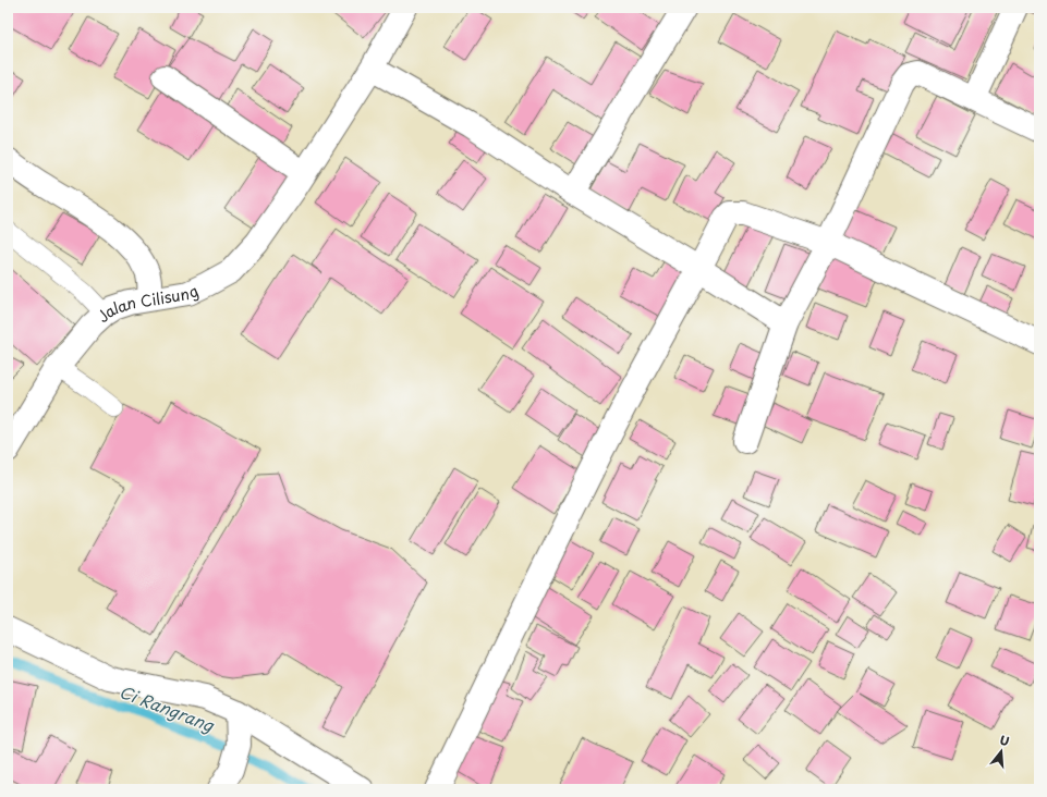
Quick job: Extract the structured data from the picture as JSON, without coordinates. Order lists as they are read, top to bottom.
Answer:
{
  "streets": {
    "street": ["Jalan Cilisung"]
  },
  "water": ["Ci Rangrang"],
  "north": "top"
}
